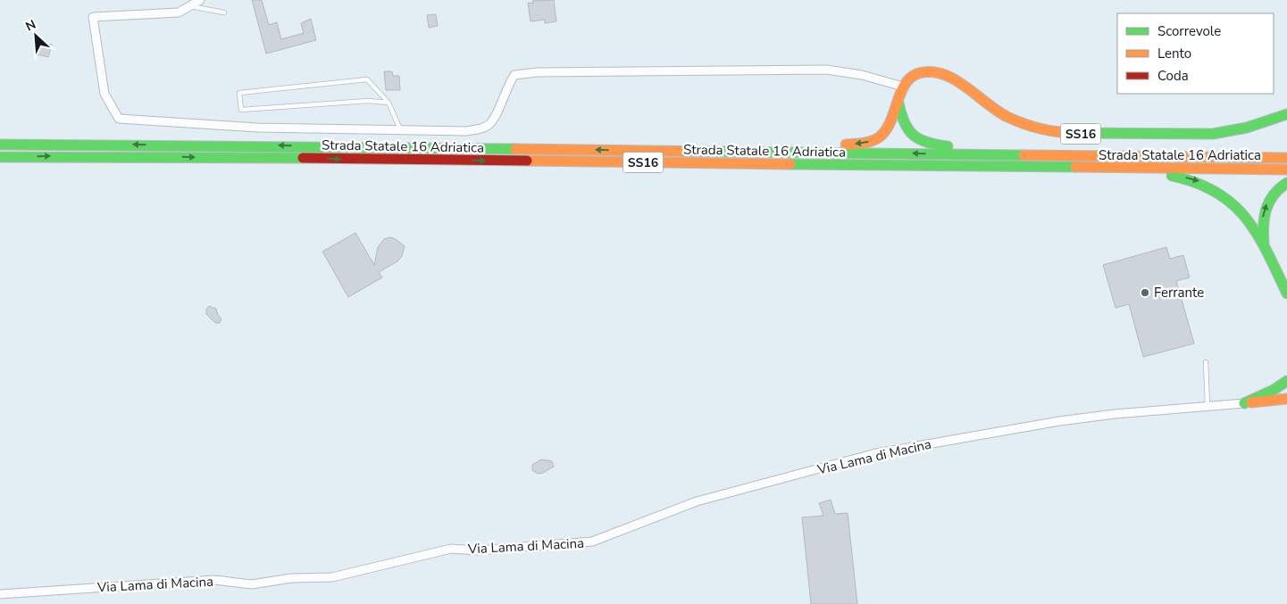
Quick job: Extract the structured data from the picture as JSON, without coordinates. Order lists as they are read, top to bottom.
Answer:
{
  "streets": {
    "main road": ["SS16", "Strada Statale 16 Adriatica"],
    "street": ["Via Lama di Macina"]
  },
  "crossings": [
    ["SS16", "Strada Statale 16 Adriatica"]
  ],
  "places": ["Ferrante"],
  "legend": ["Scorrevole", "Lento", "Coda"],
  "north": "top left"
}
